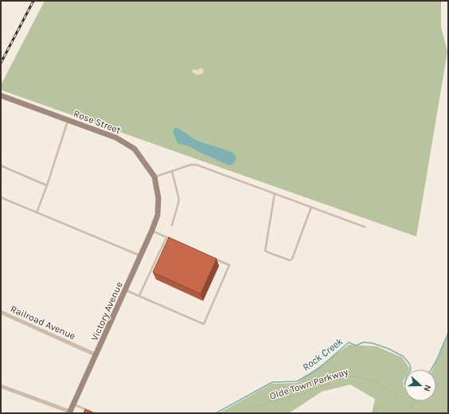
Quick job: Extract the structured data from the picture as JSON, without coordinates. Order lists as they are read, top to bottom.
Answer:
{
  "streets": {
    "street": ["Rose Street", "Victory Avenue", "Railroad Avenue"],
    "path": ["Olde Town Parkway"]
  },
  "crossings": [
    ["Rose Street", "Victory Avenue"],
    ["Victory Avenue", "Railroad Avenue"]
  ],
  "water": ["Rock Creek"],
  "north": "right"
}
